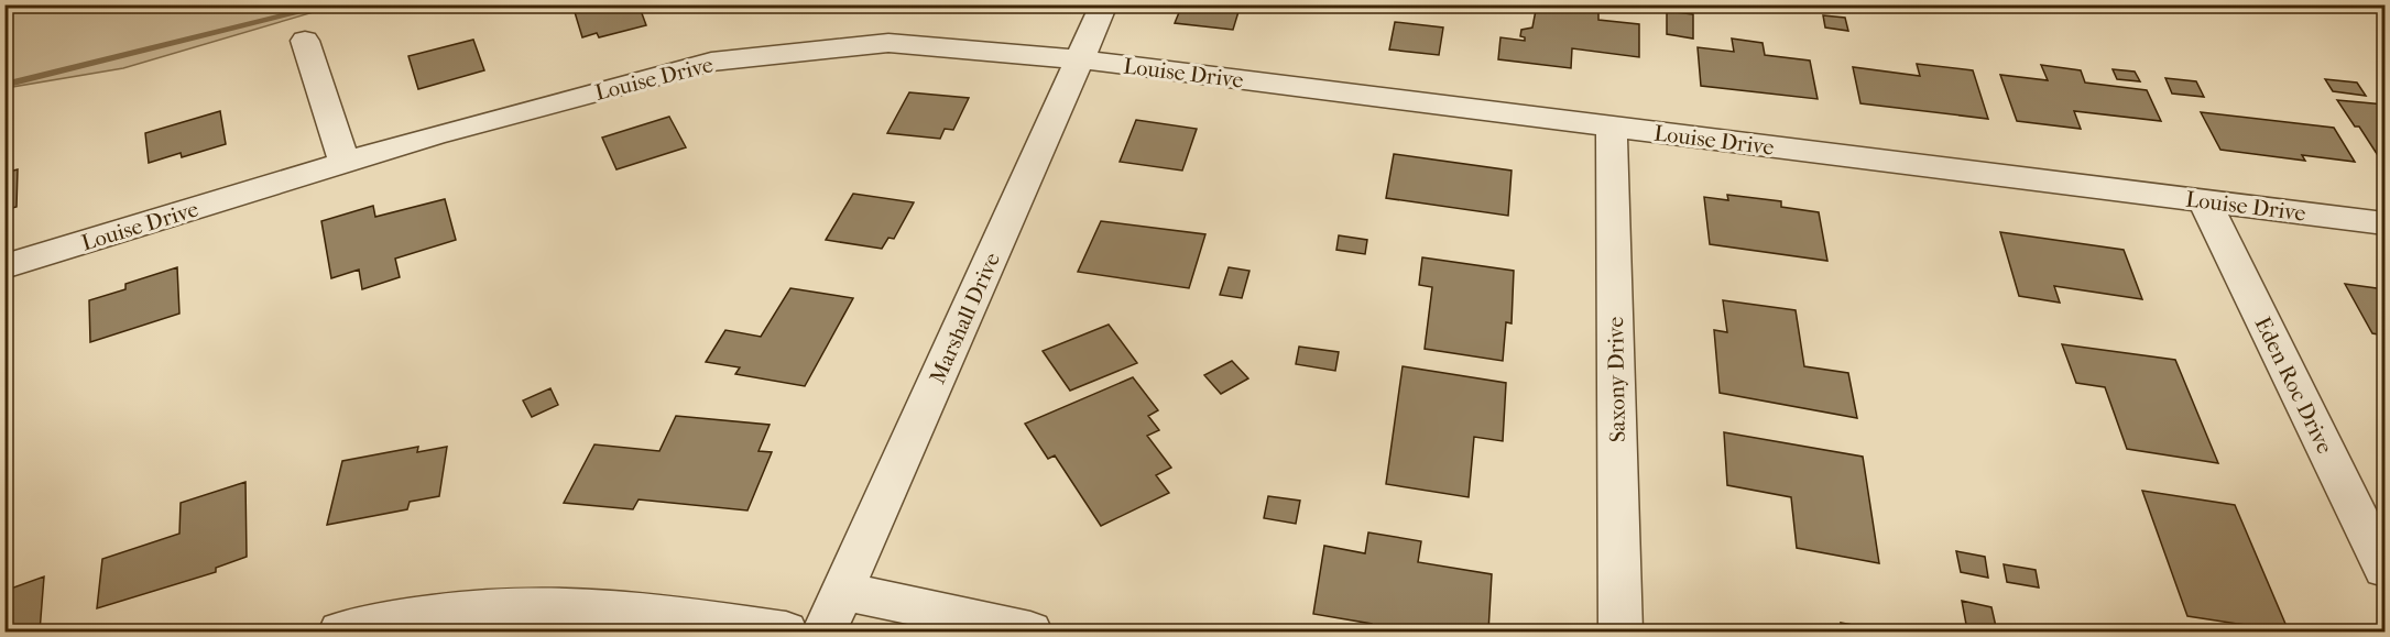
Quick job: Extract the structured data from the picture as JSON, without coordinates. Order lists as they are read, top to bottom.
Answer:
{
  "streets": {
    "street": [
      "Louise Drive",
      "Marshall Drive",
      "Saxony Drive",
      "Eden Roc Drive"
    ]
  },
  "crossings": [
    ["Louise Drive", "Marshall Drive"],
    ["Louise Drive", "Saxony Drive"],
    ["Louise Drive", "Eden Roc Drive"]
  ]
}
